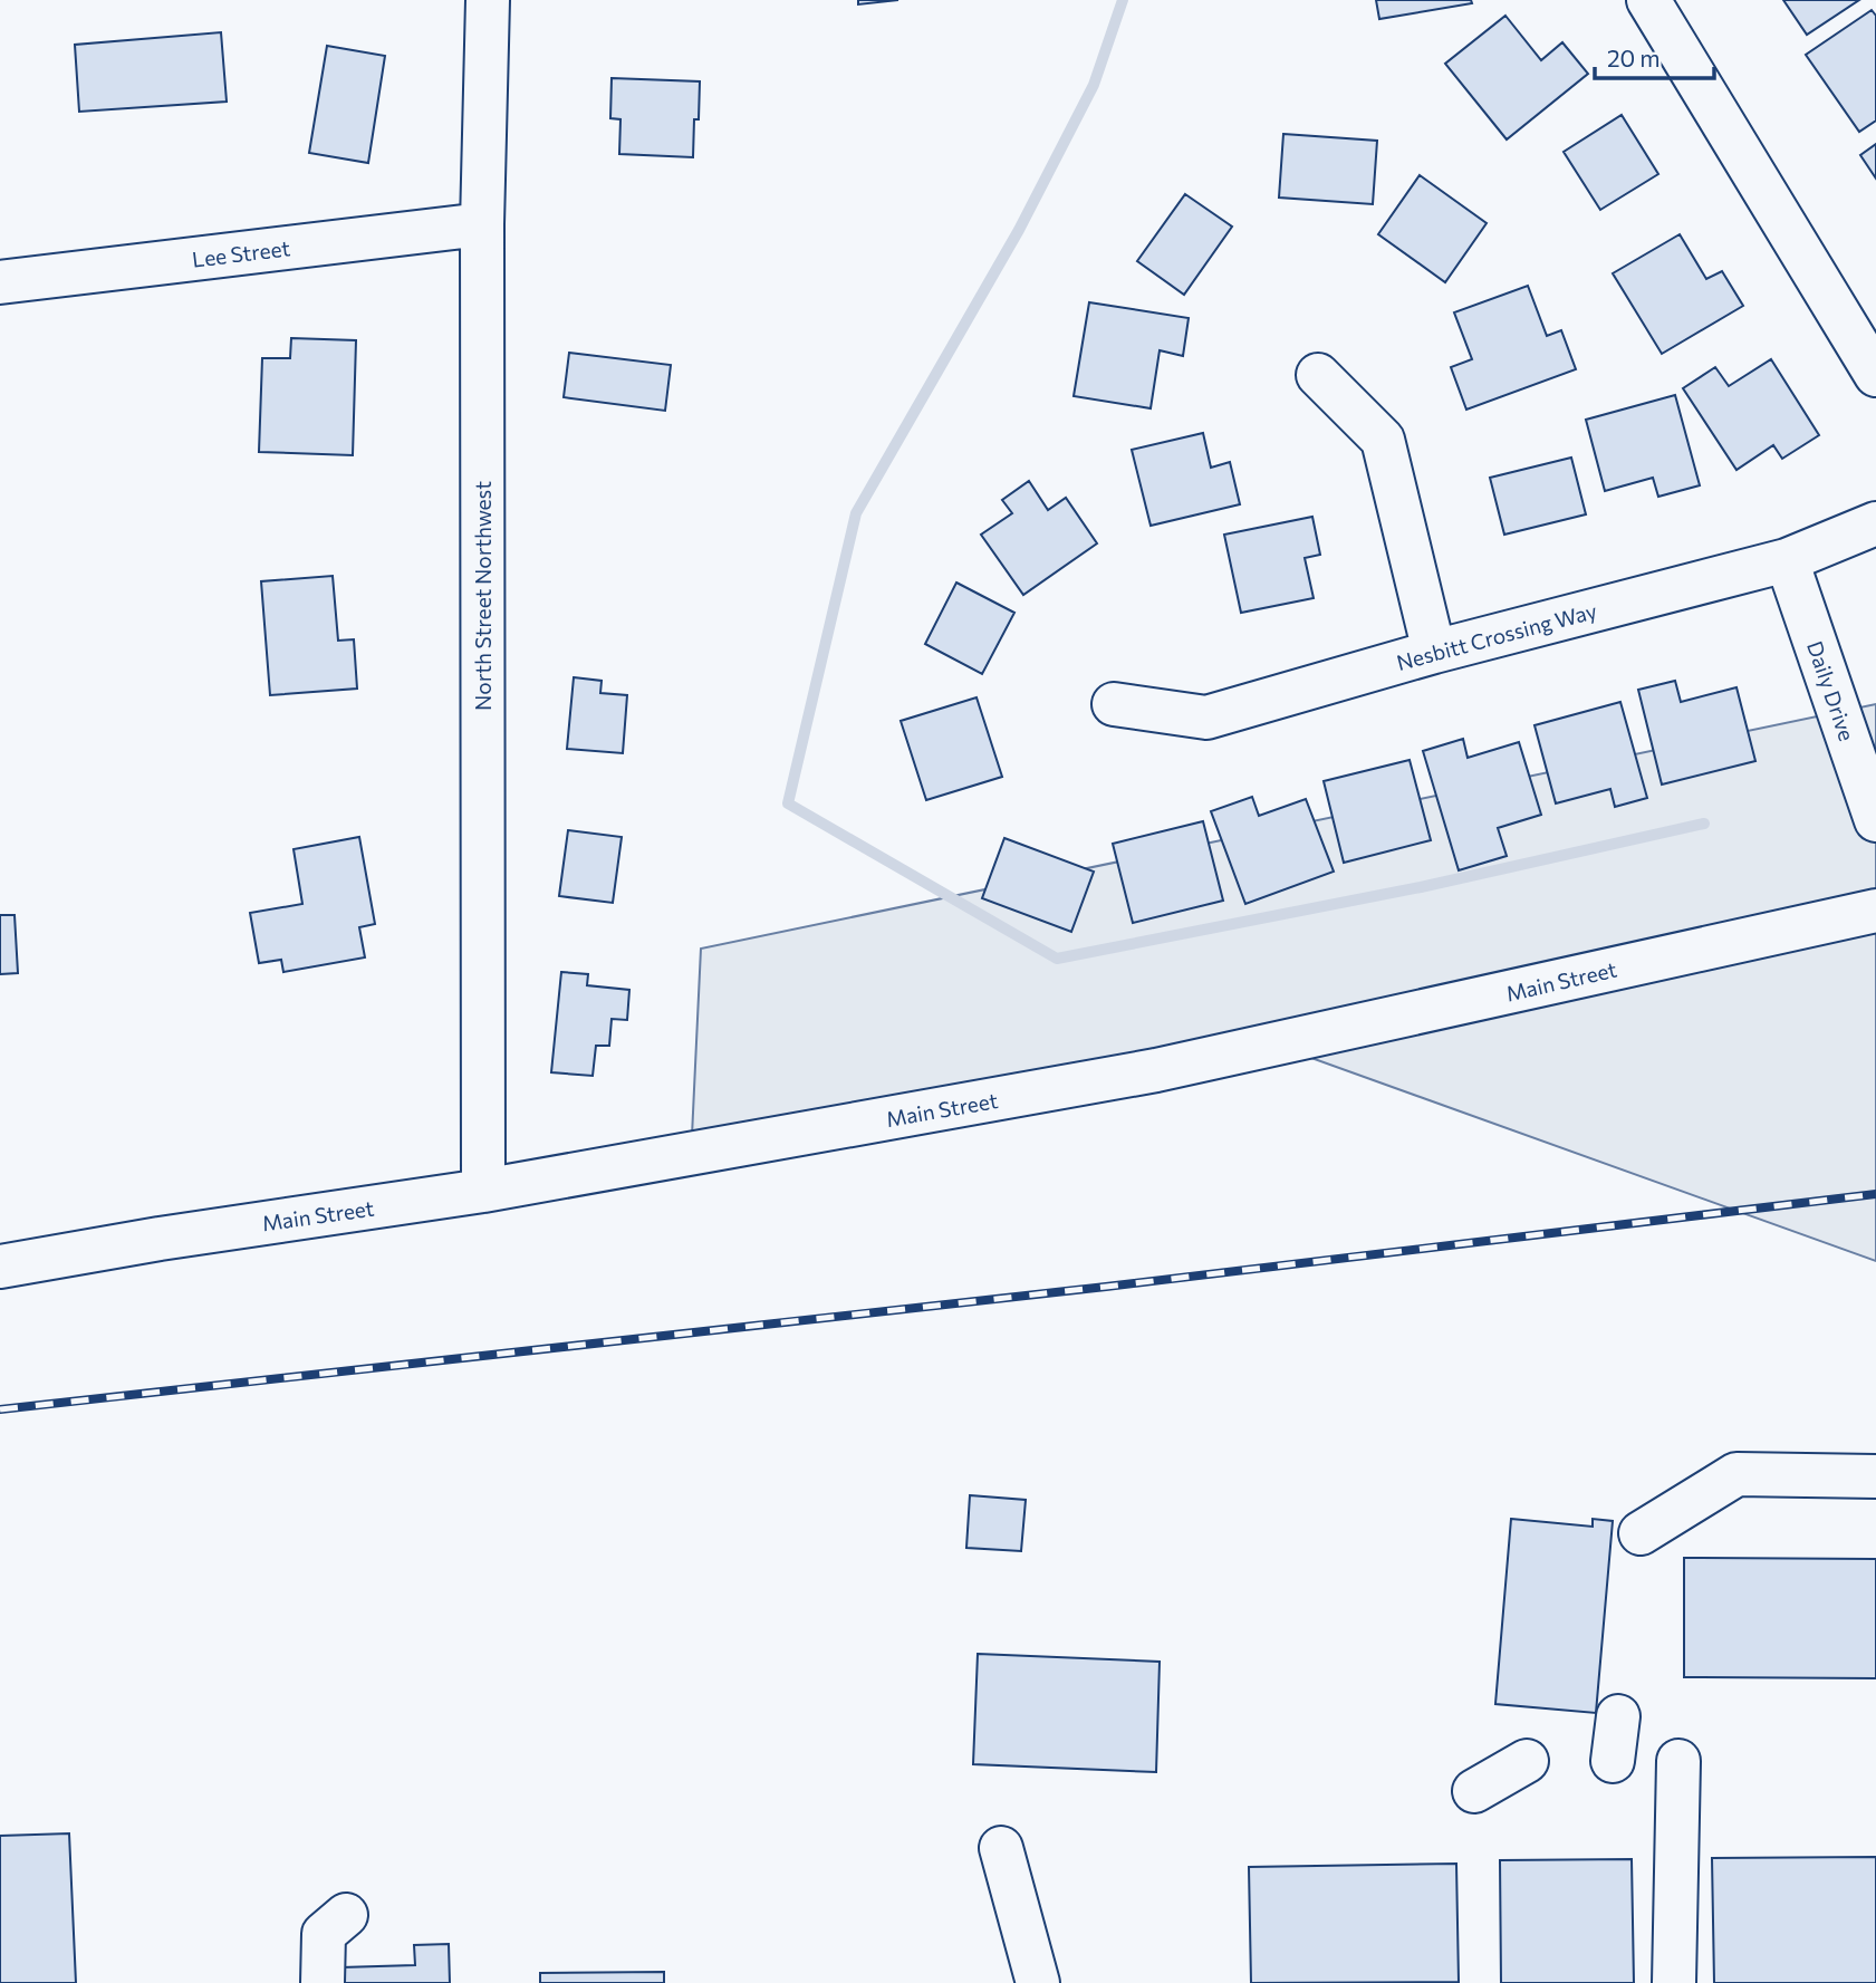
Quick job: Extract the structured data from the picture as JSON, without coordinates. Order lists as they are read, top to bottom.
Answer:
{
  "streets": {
    "street": [
      "Lee Street",
      "North Street Northwest",
      "Nesbitt Crossing Way",
      "Daily Drive",
      "Main Street"
    ]
  },
  "crossings": [
    ["Lee Street", "North Street Northwest"],
    ["North Street Northwest", "Main Street"],
    ["Nesbitt Crossing Way", "Daily Drive"]
  ],
  "scale_bar": "20 m"
}
